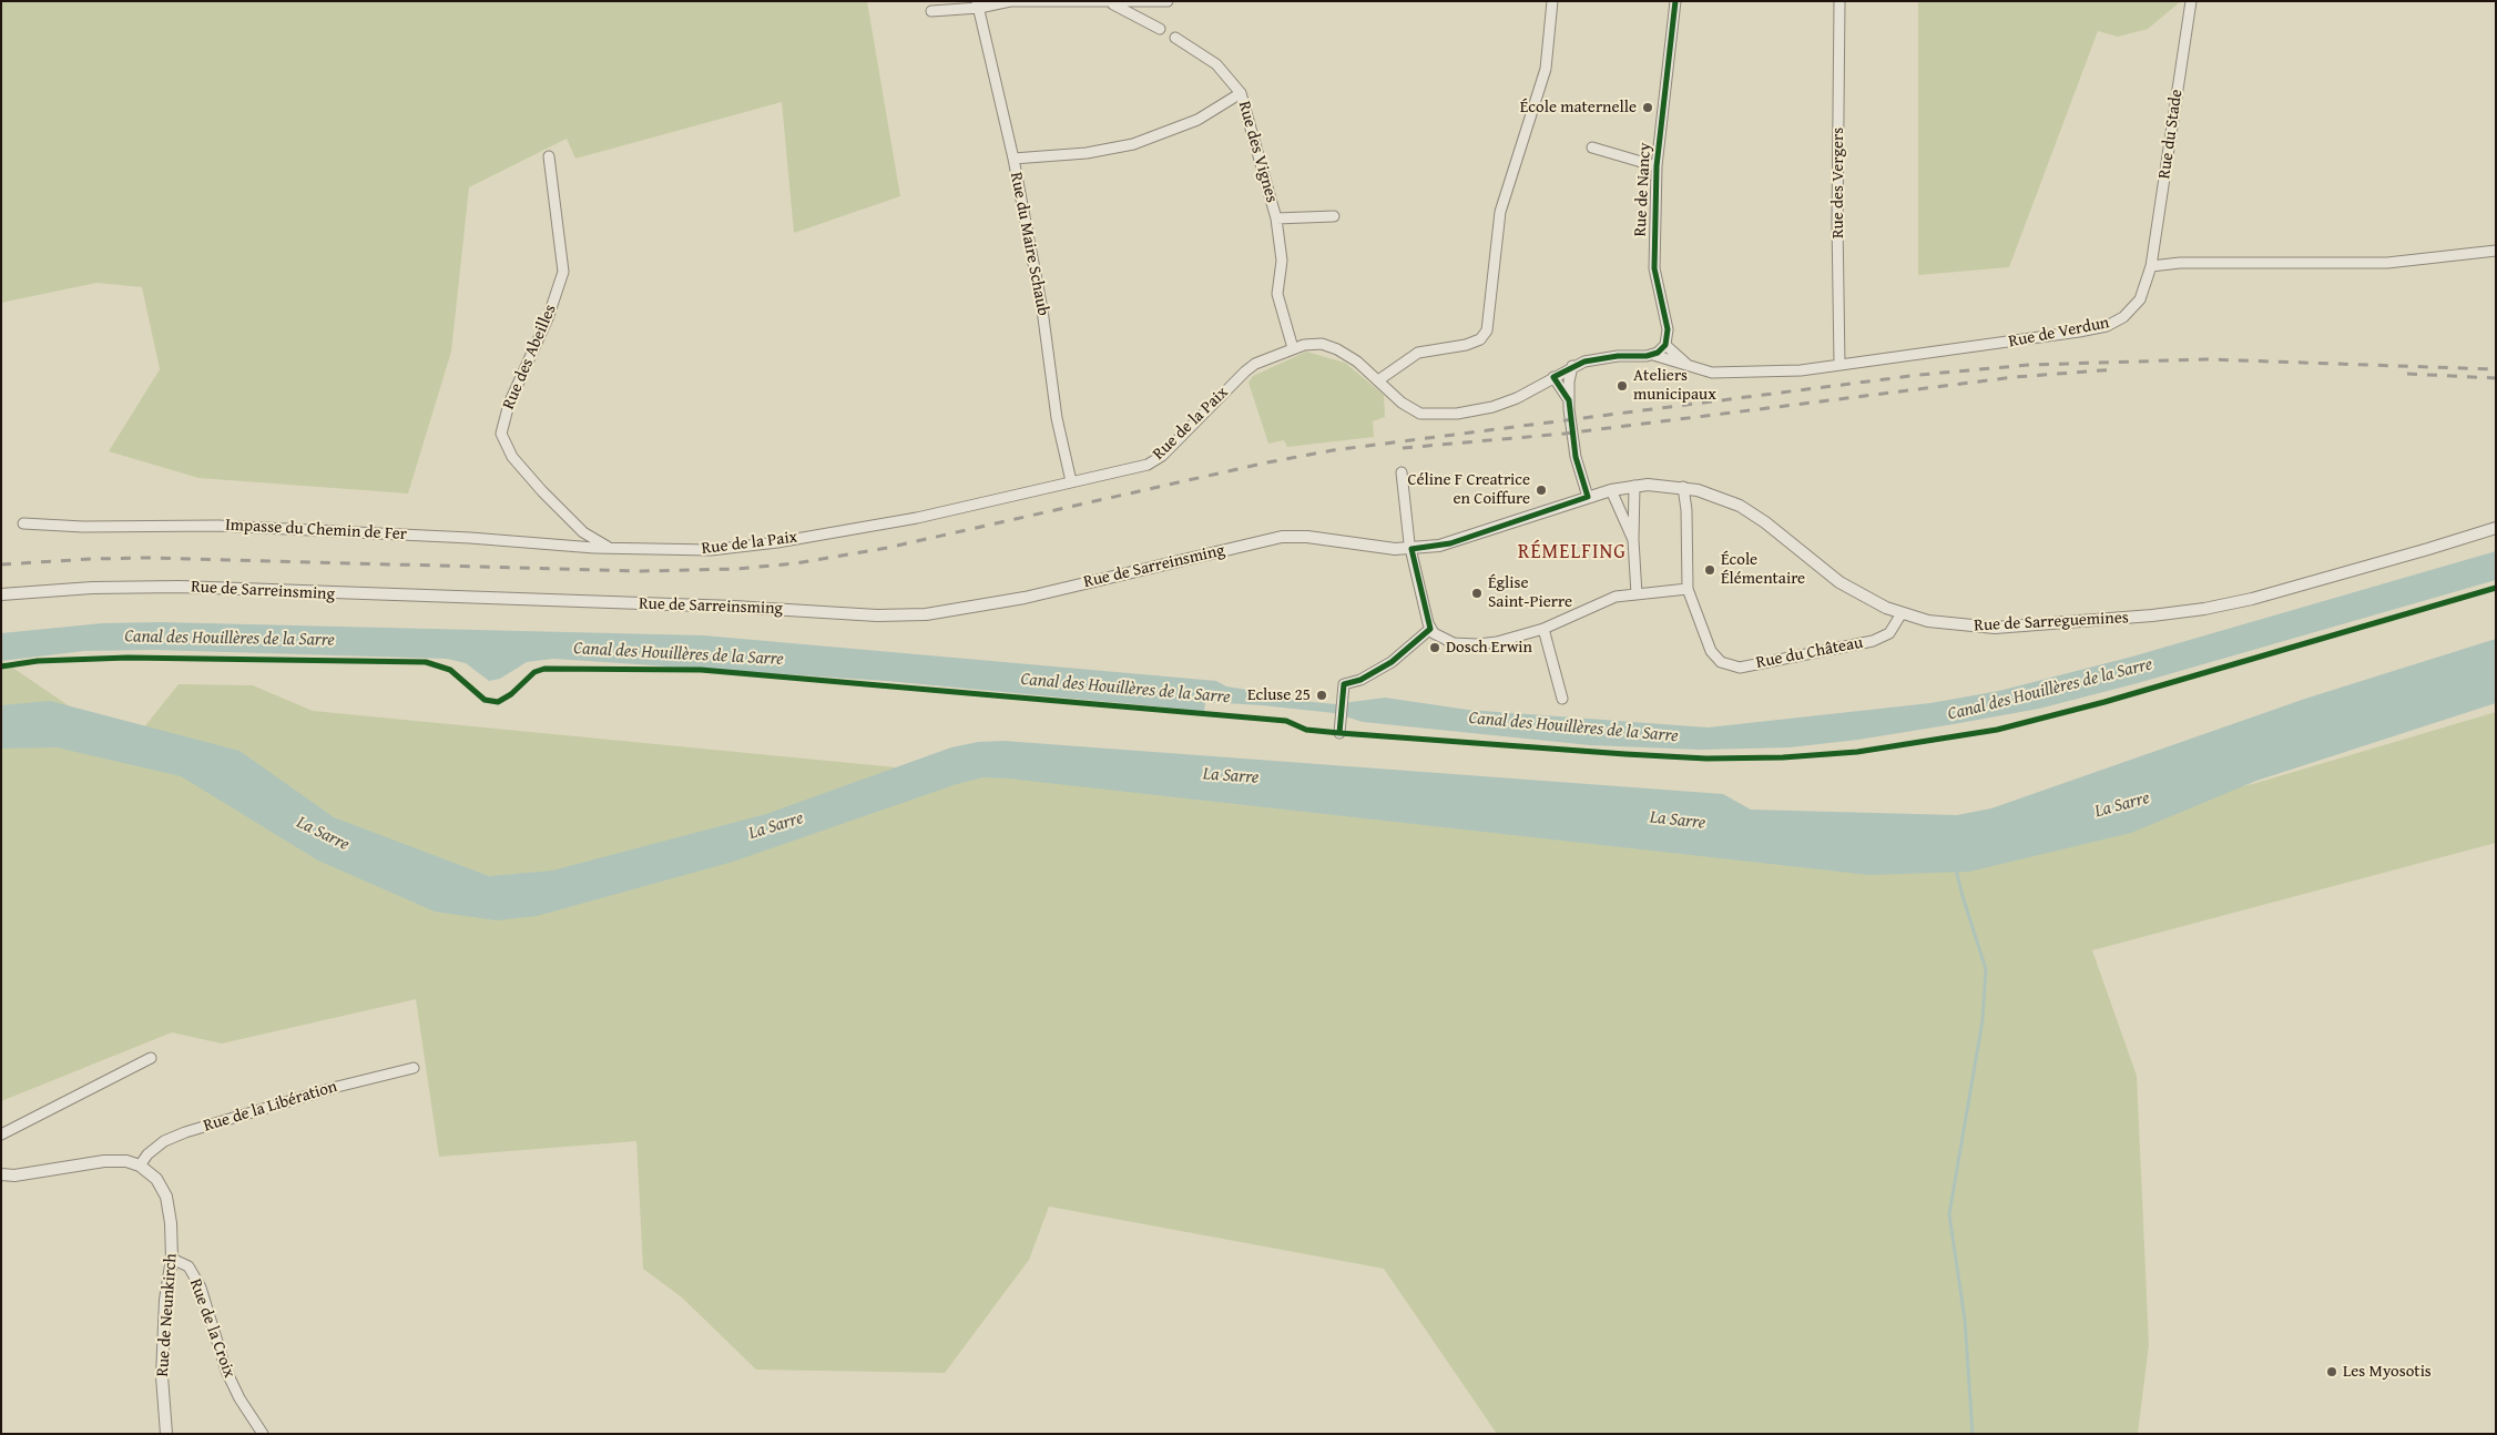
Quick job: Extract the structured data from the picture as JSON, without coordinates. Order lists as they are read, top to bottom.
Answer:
{
  "streets": {
    "street": [
      "Rue du Stade",
      "Rue des Vignes",
      "Rue des Vergers",
      "Rue de Nancy",
      "Rue du Maire Schaub",
      "Rue de Verdun",
      "Rue des Abeilles",
      "Rue de la Paix",
      "Impasse du Chemin de Fer",
      "Rue de Sarreinsming",
      "Rue de Sarreguemines",
      "Rue du Château",
      "Rue de la Libération",
      "Rue de Neunkirch",
      "Rue de la Croix"
    ]
  },
  "crossings": [
    ["Rue du Stade", "Rue de Verdun"],
    ["Rue des Vignes", "Rue du Maire Schaub"],
    ["Rue des Vignes", "Rue de la Paix"],
    ["Rue des Vergers", "Rue de Verdun"],
    ["Rue du Maire Schaub", "Rue de la Paix"],
    ["Rue de Verdun", "Rue de la Paix"],
    ["Rue des Abeilles", "Rue de la Paix"],
    ["Rue des Abeilles", "Impasse du Chemin de Fer"],
    ["Rue de la Paix", "Impasse du Chemin de Fer"],
    ["Rue de Sarreinsming", "Rue de Sarreguemines"],
    ["Rue de Sarreguemines", "Rue du Château"],
    ["Rue de la Libération", "Rue de Neunkirch"],
    ["Rue de Neunkirch", "Rue de la Croix"]
  ],
  "districts": ["RÉMELFING"],
  "water": ["Canal des Houillères de la Sarre", "La Sarre"],
  "places": [
    "École maternelle",
    "Ateliers municipaux",
    "Céline F Creatrice en Coiffure",
    "École Élémentaire",
    "Église Saint-Pierre",
    "Dosch Erwin",
    "Ecluse 25",
    "Les Myosotis"
  ]
}
